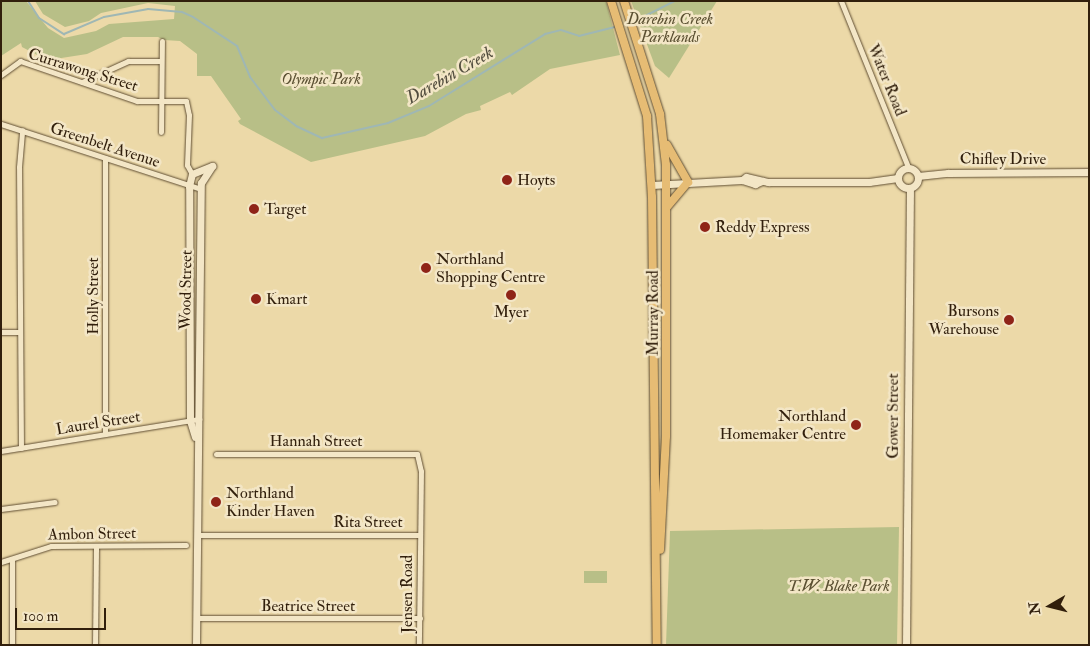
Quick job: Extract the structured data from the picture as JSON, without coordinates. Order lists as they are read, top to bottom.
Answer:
{
  "streets": {
    "main road": ["Murray Road"],
    "street": [
      "Currawong Street",
      "Water Road",
      "Greenbelt Avenue",
      "Chifley Drive",
      "Wood Street",
      "Holly Street",
      "Gower Street",
      "Laurel Street",
      "Hannah Street",
      "Rita Street",
      "Ambon Street",
      "Jensen Road",
      "Beatrice Street"
    ]
  },
  "crossings": [
    ["Currawong Street", "Wood Street"],
    ["Water Road", "Chifley Drive"],
    ["Water Road", "Gower Street"],
    ["Greenbelt Avenue", "Wood Street"],
    ["Greenbelt Avenue", "Holly Street"],
    ["Chifley Drive", "Gower Street"],
    ["Wood Street", "Laurel Street"],
    ["Wood Street", "Rita Street"],
    ["Wood Street", "Beatrice Street"],
    ["Holly Street", "Laurel Street"],
    ["Hannah Street", "Jensen Road"],
    ["Rita Street", "Jensen Road"],
    ["Jensen Road", "Beatrice Street"]
  ],
  "water": ["Darebin Creek"],
  "parks": ["Darebin Creek Parklands", "Olympic Park", "T.W. Blake Park"],
  "places": [
    "Hoyts",
    "Target",
    "Reddy Express",
    "Northland Shopping Centre",
    "Myer",
    "Kmart",
    "Bursons Warehouse",
    "Northland Homemaker Centre",
    "Northland Kinder Haven"
  ],
  "scale_bar": "100 m",
  "north": "left"
}
